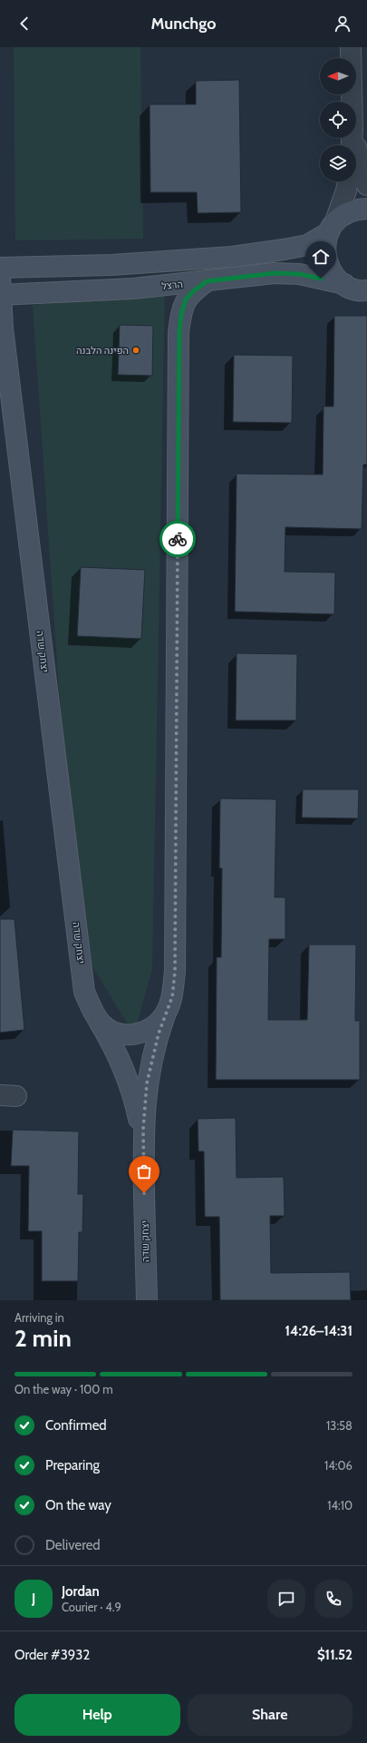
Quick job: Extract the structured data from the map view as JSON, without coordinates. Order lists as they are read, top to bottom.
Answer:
{
  "streets": {
    "street": ["הרצל", "יצחק שדה"]
  },
  "crossings": [
    ["הרצל", "יצחק שדה"]
  ],
  "places": ["הפינה הלבנה"],
  "north": "left",
  "page": {
    "header": "Munchgo",
    "heading": ["2 min", "Arriving in", "14:26–14:31"],
    "panel": [
      "Jordan",
      "Courier · 4.9",
      "Order #3932",
      "$11.52"
    ],
    "bar": "On the way · 100 m",
    "list": [
      ["Confirmed", "13:58"],
      ["Preparing", "14:06"],
      ["On the way", "14:10"],
      "Delivered"
    ],
    "round": "J",
    "buttons": ["Help", "Share"]
  }
}
